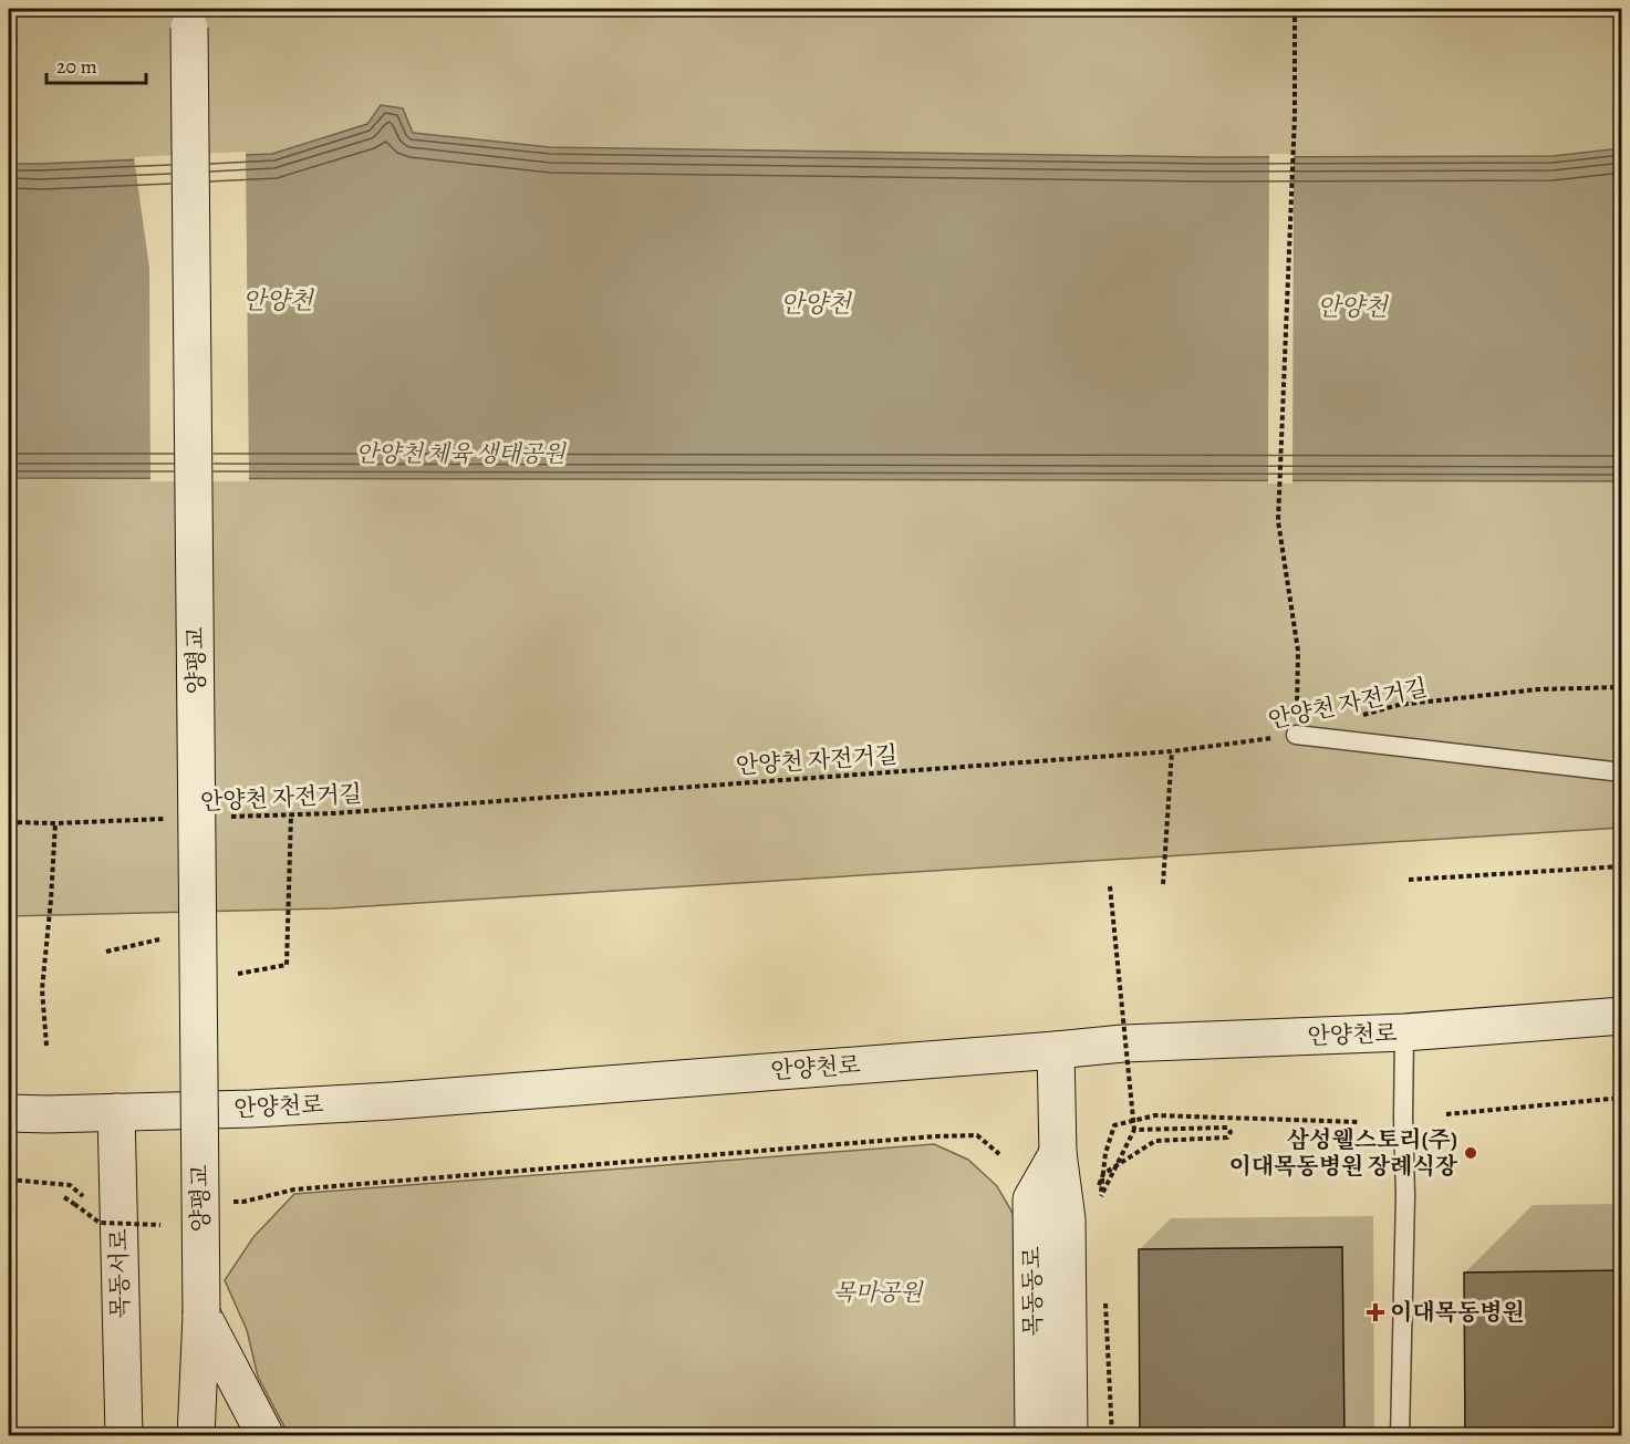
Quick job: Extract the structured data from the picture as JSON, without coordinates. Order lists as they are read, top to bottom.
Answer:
{
  "streets": {
    "main road": [
      "양평교",
      "안양천로",
      "목동서로",
      "목동동로"
    ],
    "path": ["안양천 자전거길"]
  },
  "crossings": [
    ["안양천로", "목동서로"],
    ["안양천로", "목동동로"]
  ],
  "water": ["안양천"],
  "parks": ["안양천 체육 생태공원", "목마공원"],
  "places": {
    "other": ["삼성웰스토리(주) 이대목동병원 장례식장"],
    "health": ["이대목동병원"]
  },
  "scale_bar": "20 m"
}
